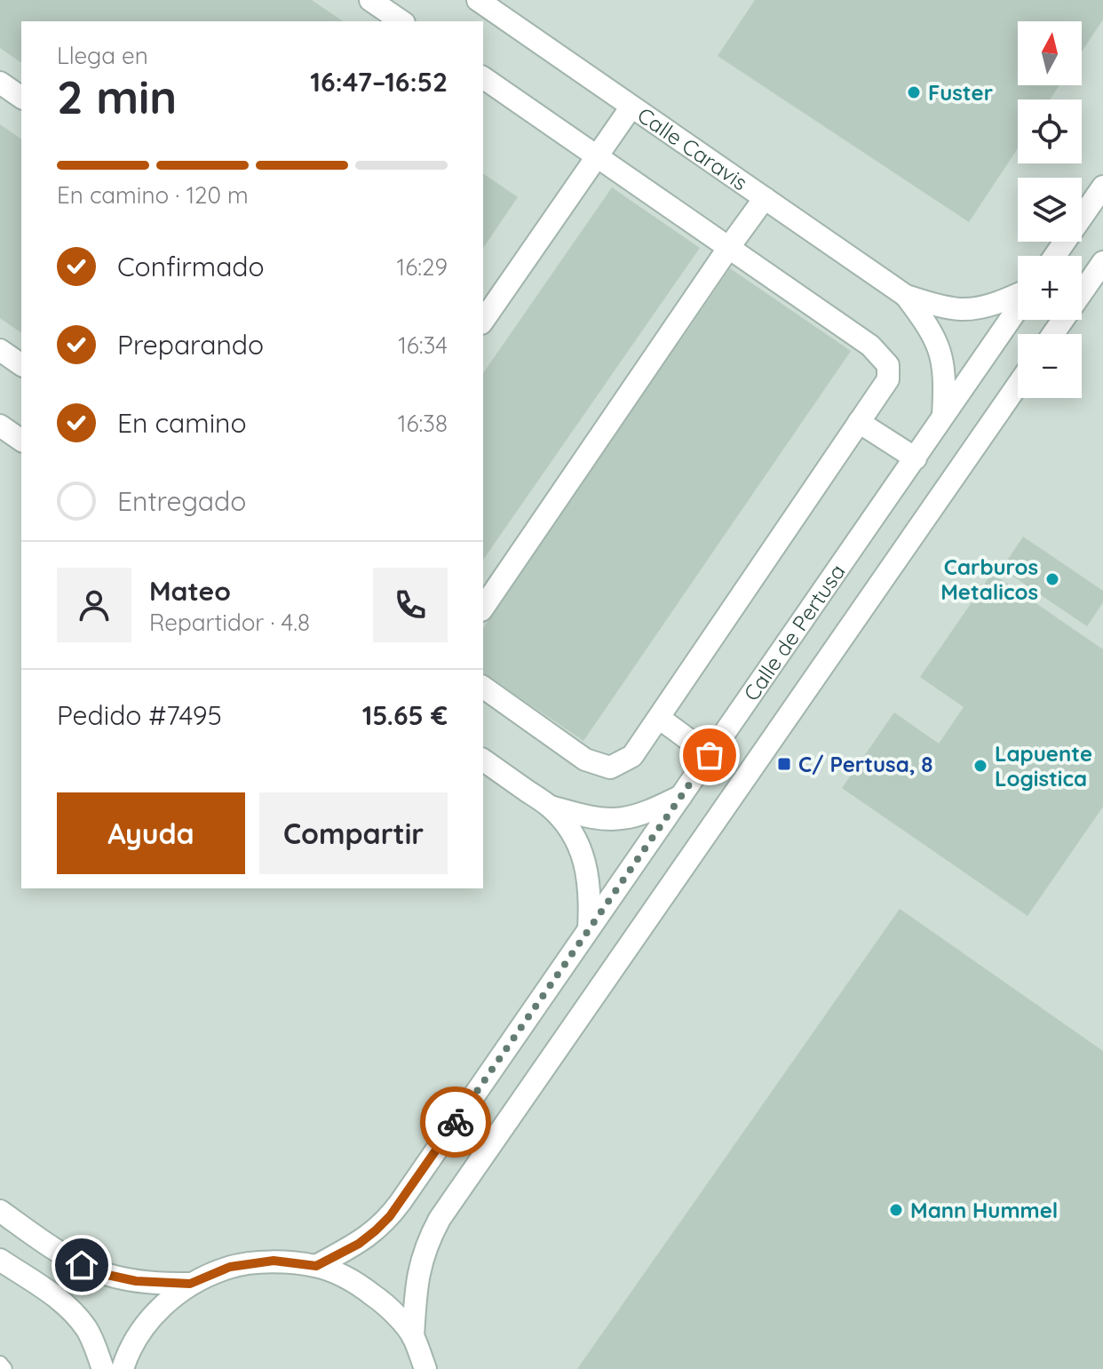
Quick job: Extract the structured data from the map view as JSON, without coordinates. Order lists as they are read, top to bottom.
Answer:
{
  "streets": {
    "street": ["Calle Caravis", "Calle de Pertusa"]
  },
  "crossings": [
    ["Calle Caravis", "Calle de Pertusa"]
  ],
  "places": {
    "other": [
      "Fuster",
      "Carburos Metalicos",
      "Lapuente Logistica",
      "Mann Hummel"
    ],
    "transit": ["C/ Pertusa, 8"]
  },
  "north": "top",
  "page": {
    "map_buttons": ["+", "−"],
    "heading": ["2 min", "Llega en", "16:47–16:52"],
    "panel": [
      "Mateo",
      "Repartidor · 4.8",
      "Pedido #7495",
      "15.65 €"
    ],
    "bar": "En camino · 120 m",
    "list": [
      ["Confirmado", "16:29"],
      ["Preparando", "16:34"],
      ["En camino", "16:38"],
      "Entregado"
    ],
    "buttons": ["Ayuda", "Compartir"]
  }
}
